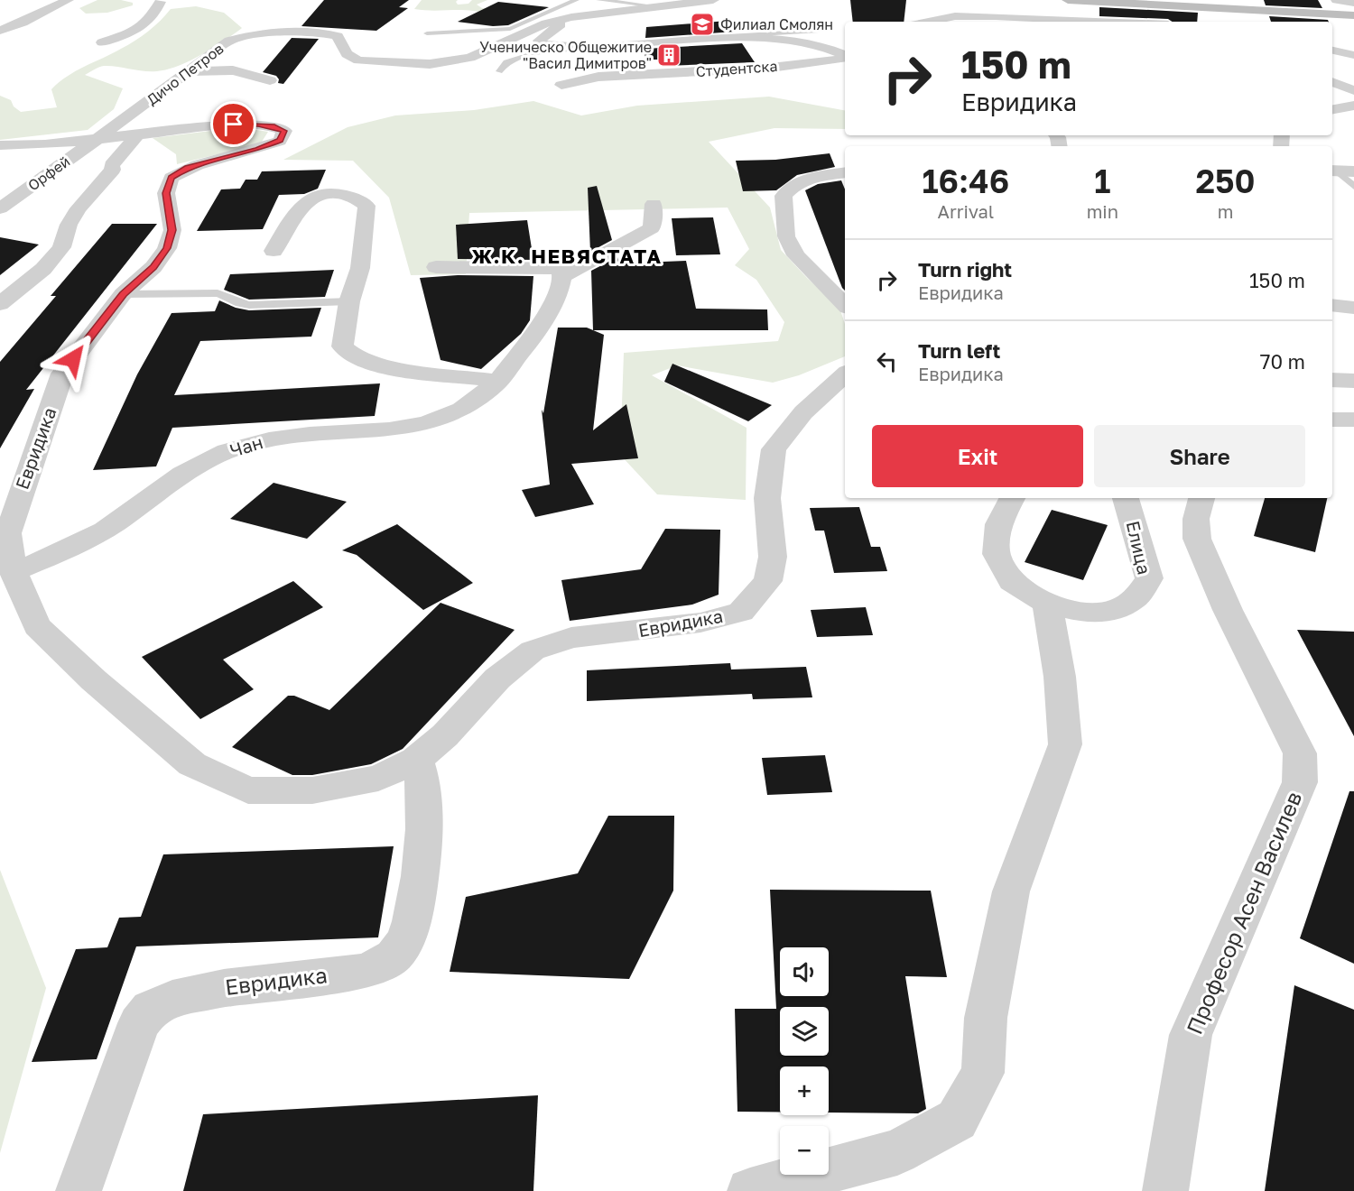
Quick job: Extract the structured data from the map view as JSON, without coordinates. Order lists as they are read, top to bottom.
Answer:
{
  "streets": {
    "street": [
      "Студентска",
      "Дичо Петров",
      "Орфей",
      "Чан",
      "Евридика",
      "Елица",
      "Професор Асен Василев"
    ]
  },
  "crossings": [
    ["Студентска", "Дичо Петров"],
    ["Дичо Петров", "Орфей"],
    ["Дичо Петров", "Евридика"],
    ["Орфей", "Евридика"],
    ["Чан", "Евридика"]
  ],
  "districts": ["Ж.К. НЕВЯСТАТА"],
  "places": {
    "school or university": ["Филиал Смолян"],
    "building": ["Ученическо Общежитие \"Васил Димитров\""]
  },
  "page": {
    "turn": ["150 m", "Евридика"],
    "eta": [
      "16:46",
      "Arrival",
      "1",
      "min",
      "250",
      "m"
    ],
    "list": [
      {
        "name": "Turn right",
        "note": "Евридика",
        "value": "150 m"
      },
      {
        "name": "Turn left",
        "note": "Евридика",
        "value": "70 m"
      }
    ],
    "buttons": ["Exit", "Share"],
    "map_buttons": ["+", "−"]
  }
}
